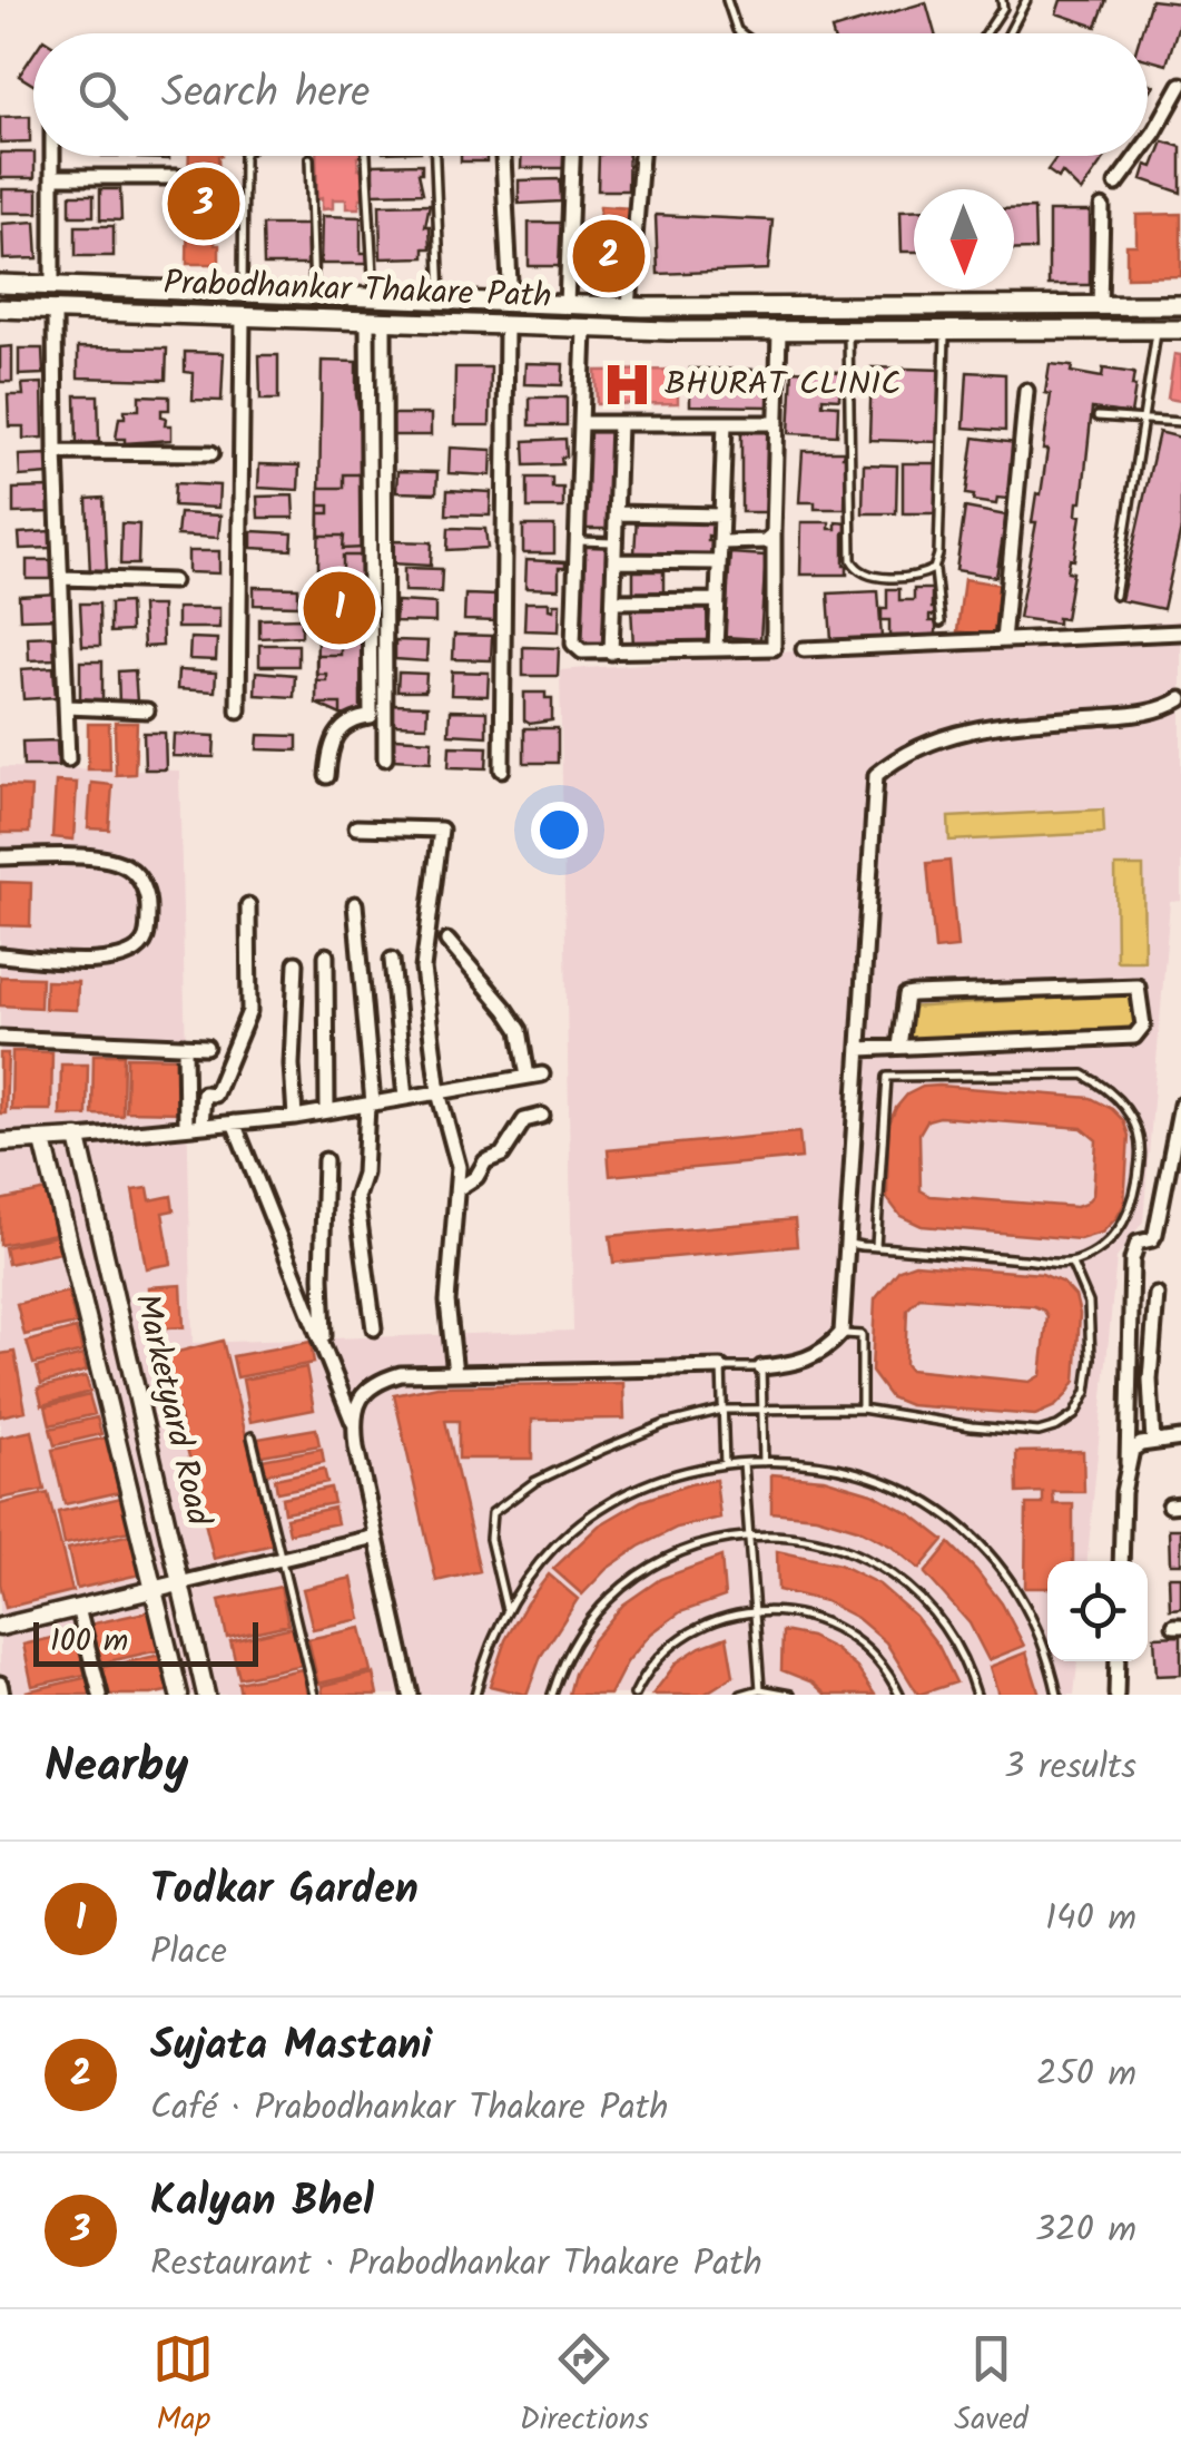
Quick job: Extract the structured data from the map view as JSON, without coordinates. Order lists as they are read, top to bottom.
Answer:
{
  "streets": {
    "main road": ["Prabodhankar Thakare Path"],
    "street": ["Marketyard Road"]
  },
  "places": {
    "hospital": ["BHURAT CLINIC"]
  },
  "scale_bar": "100 m",
  "north": "bottom",
  "page": {
    "search": "Search here",
    "pins": ["3", "2", "1"],
    "scale": "100 m",
    "heading": ["Nearby", "3 results"],
    "list": [
      {
        "mark": "1",
        "name": "Todkar Garden",
        "note": "Place",
        "value": "140 m"
      },
      {
        "mark": "2",
        "name": "Sujata Mastani",
        "note": "Café · Prabodhankar Thakare Path",
        "value": "250 m"
      },
      {
        "mark": "3",
        "name": "Kalyan Bhel",
        "note": "Restaurant · Prabodhankar Thakare Path",
        "value": "320 m"
      }
    ],
    "nav": ["Map", "Directions", "Saved"]
  }
}
